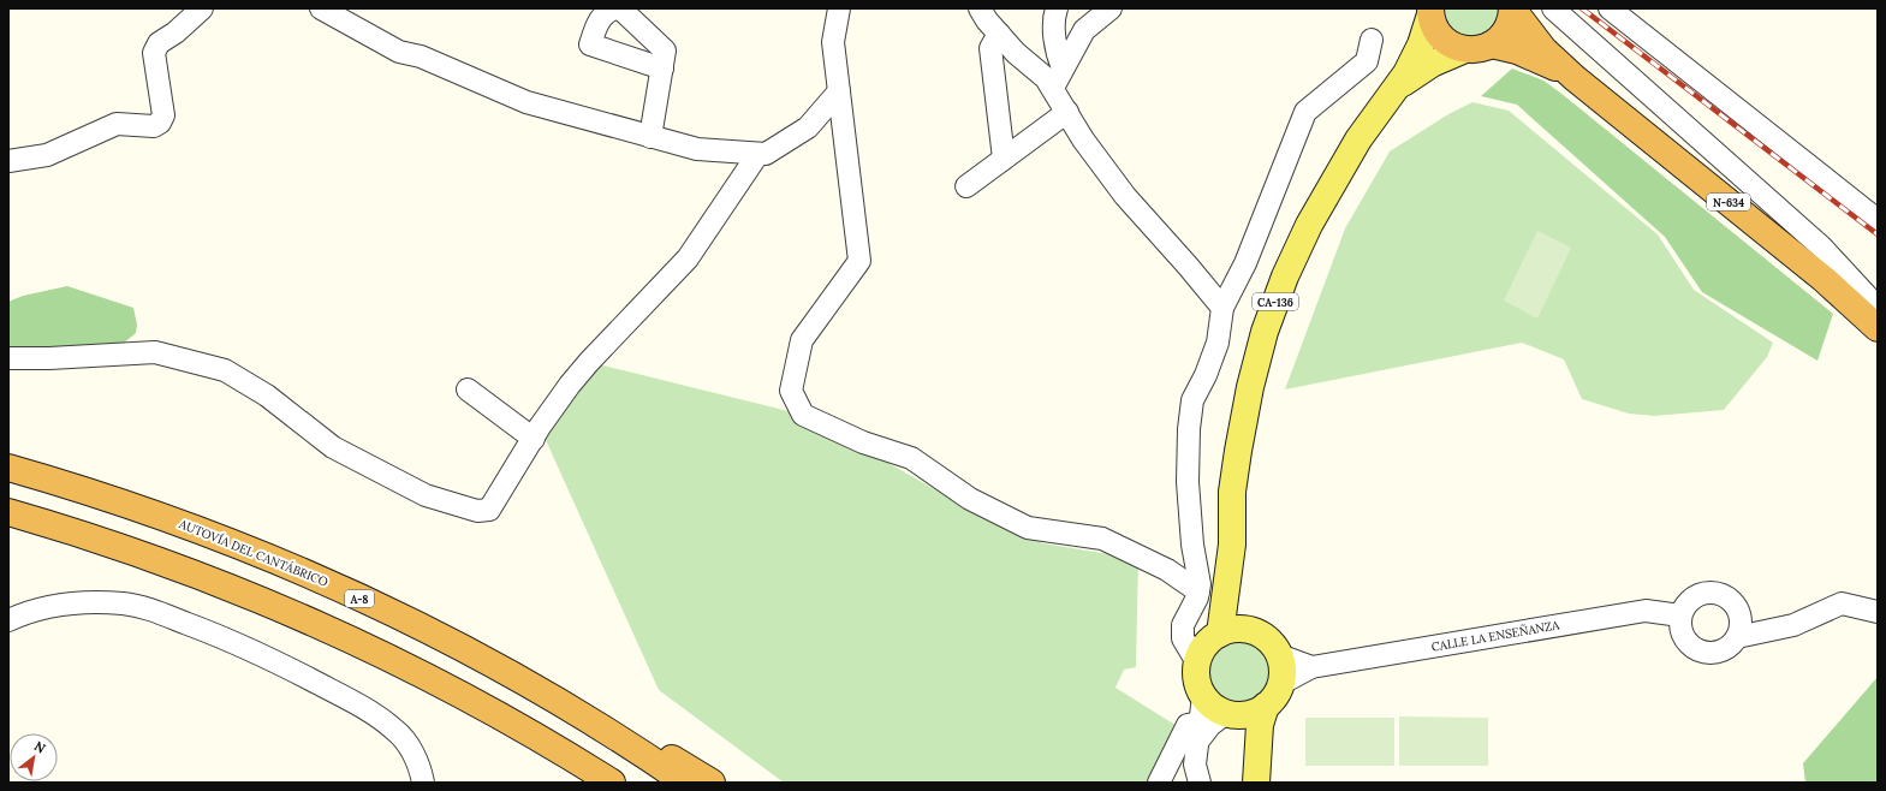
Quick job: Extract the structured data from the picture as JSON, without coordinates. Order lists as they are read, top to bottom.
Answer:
{
  "streets": {
    "highway": ["N-634", "AUTOVÍA DEL CANTÁBRICO", "A-8"],
    "main road": ["CA-136"],
    "street": ["CALLE LA ENSEÑANZA"]
  },
  "north": "top right"
}
